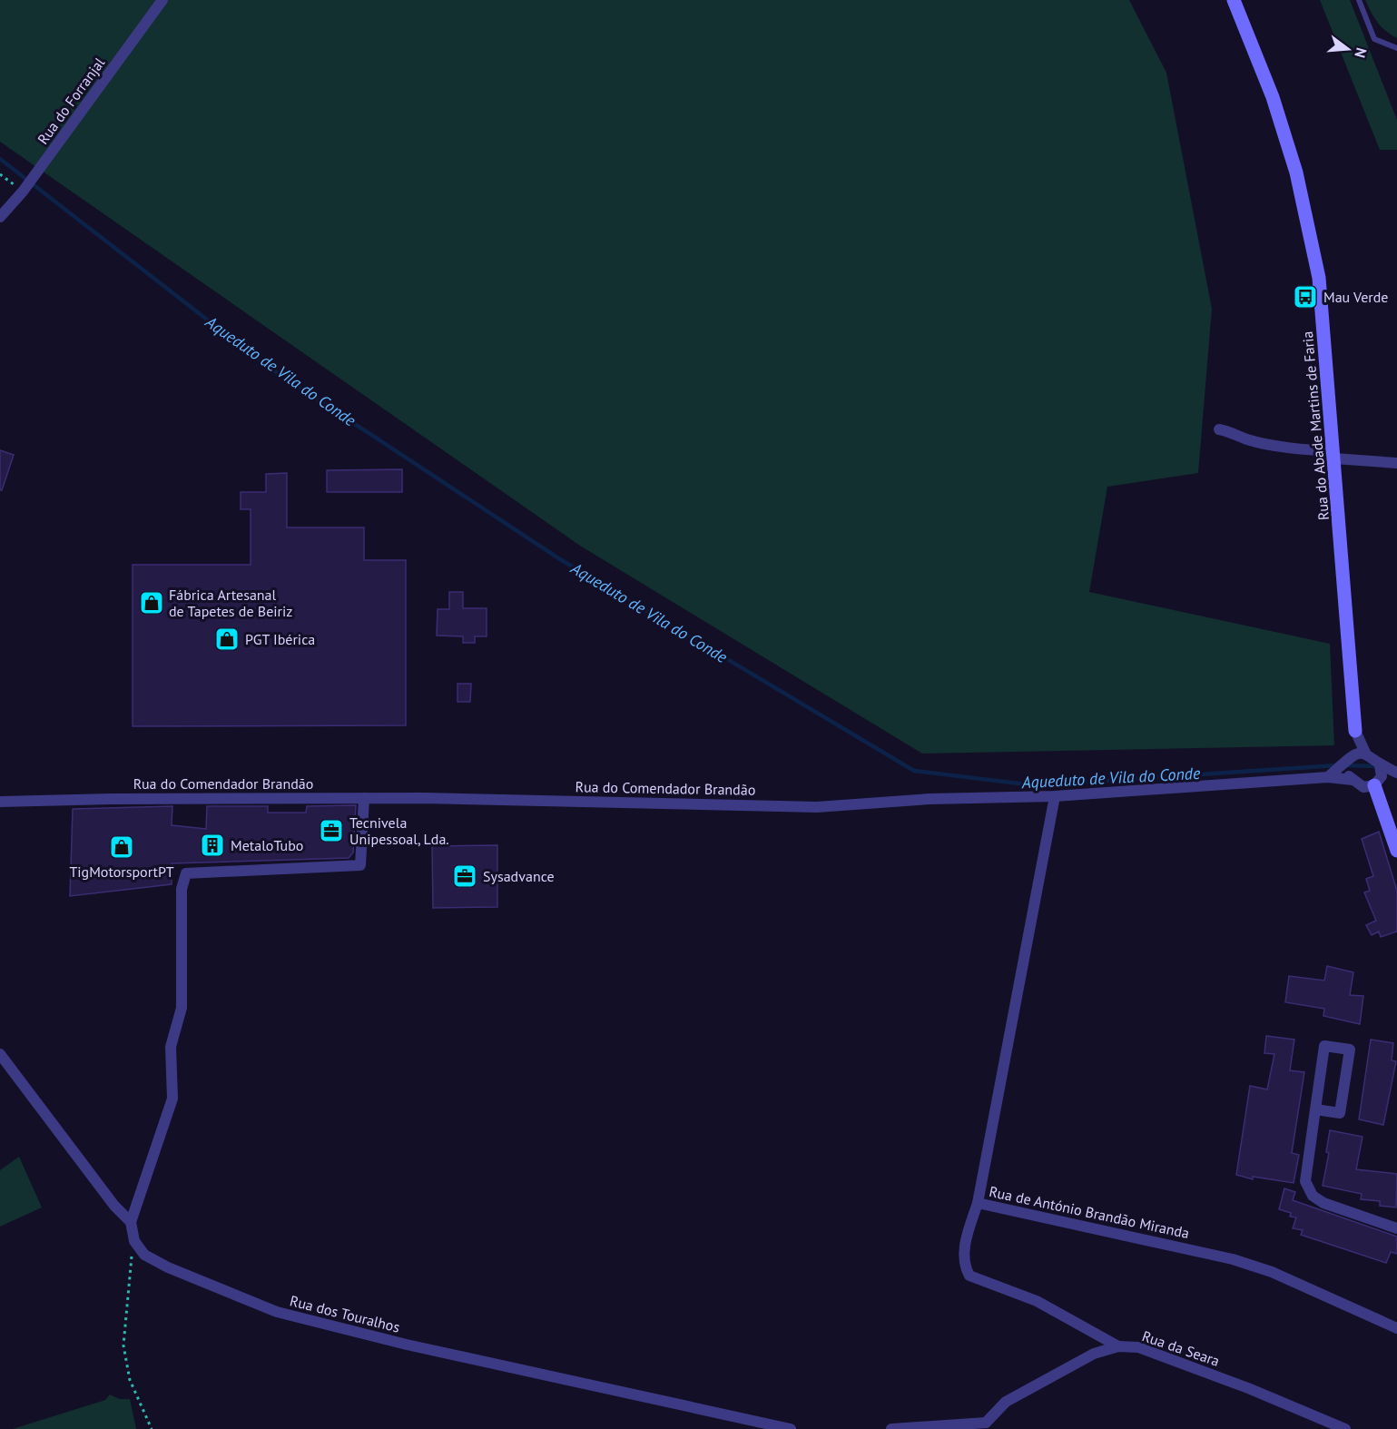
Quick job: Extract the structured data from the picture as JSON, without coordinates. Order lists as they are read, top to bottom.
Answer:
{
  "streets": {
    "street": [
      "Rua do Forranjal",
      "Rua do Abade Martins de Faria",
      "Rua do Comendador Brandão",
      "Rua de António Brandão Miranda",
      "Rua dos Touralhos",
      "Rua da Seara"
    ]
  },
  "crossings": [
    ["Rua do Comendador Brandão", "Rua de António Brandão Miranda"]
  ],
  "water": ["Aqueduto de Vila do Conde"],
  "places": {
    "bus stop": ["Mau Verde"],
    "shop": ["Fábrica Artesanal de Tapetes de Beiriz", "PGT Ibérica", "TigMotorsportPT"],
    "office": ["Tecnivela Unipessoal, Lda.", "Sysadvance"],
    "building": ["MetaloTubo"]
  },
  "north": "right"
}
